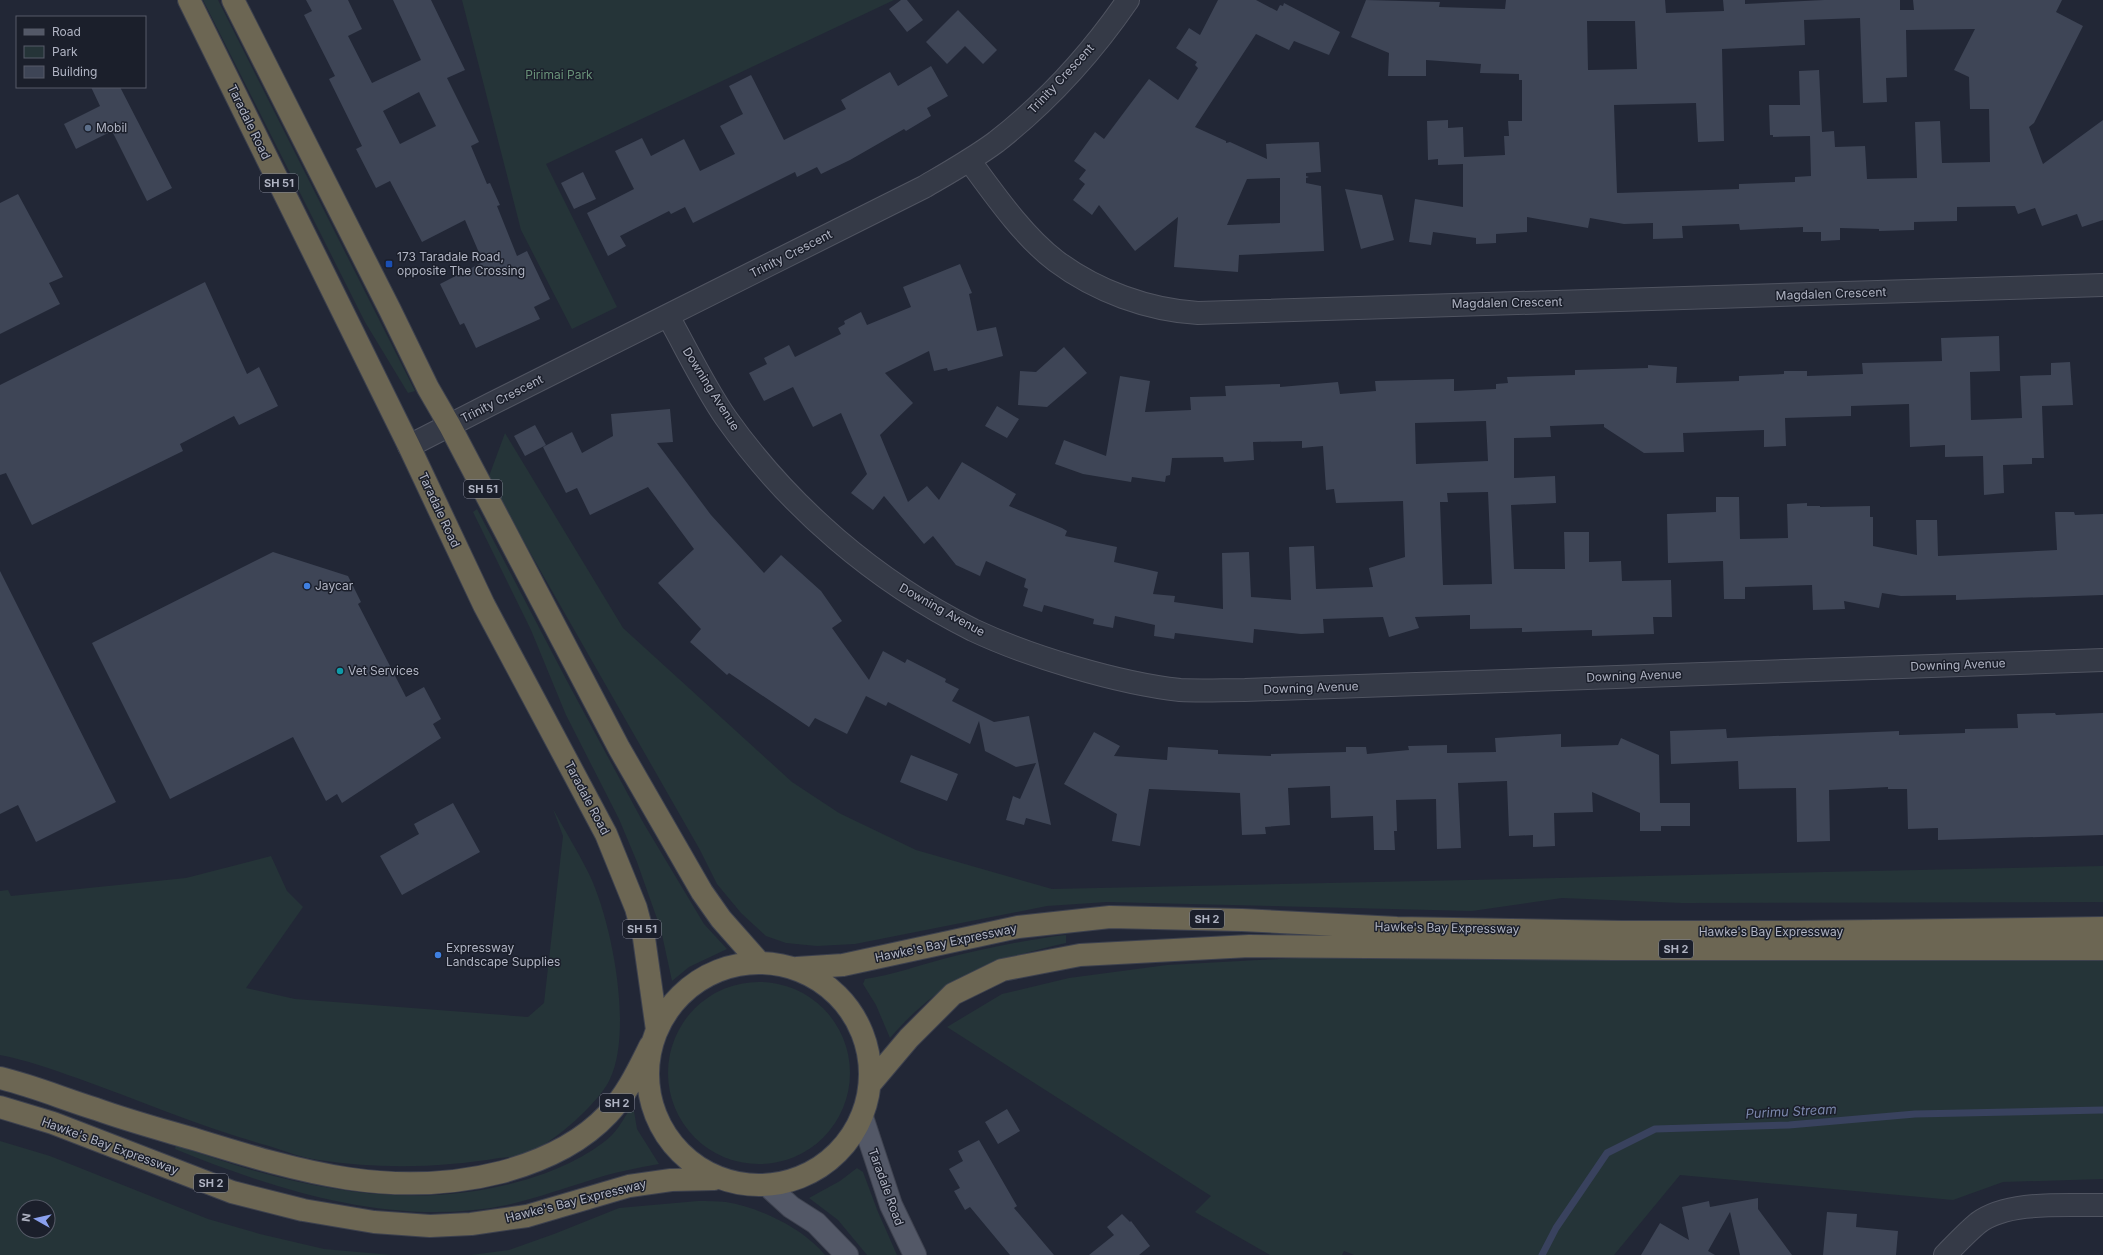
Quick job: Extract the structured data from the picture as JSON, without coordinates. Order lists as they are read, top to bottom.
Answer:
{
  "streets": {
    "highway": [
      "Taradale Road",
      "SH 51",
      "SH 2",
      "Hawke's Bay Expressway"
    ],
    "street": ["Trinity Crescent", "Magdalen Crescent", "Downing Avenue"]
  },
  "crossings": [
    ["Trinity Crescent", "Taradale Road"],
    ["Trinity Crescent", "SH 51"],
    ["Trinity Crescent", "Magdalen Crescent"],
    ["Trinity Crescent", "Downing Avenue"],
    ["Taradale Road", "SH 2"],
    ["Taradale Road", "Hawke's Bay Expressway"],
    ["SH 51", "SH 2"],
    ["SH 2", "Hawke's Bay Expressway"]
  ],
  "water": ["Purimu Stream"],
  "parks": ["Pirimai Park"],
  "places": {
    "other": [
      "Mobil",
      "Jaycar",
      "Vet Services",
      "Expressway Landscape Supplies"
    ],
    "transit": ["173 Taradale Road, opposite The Crossing"]
  },
  "legend": ["Road", "Park", "Building"],
  "north": "left"
}
